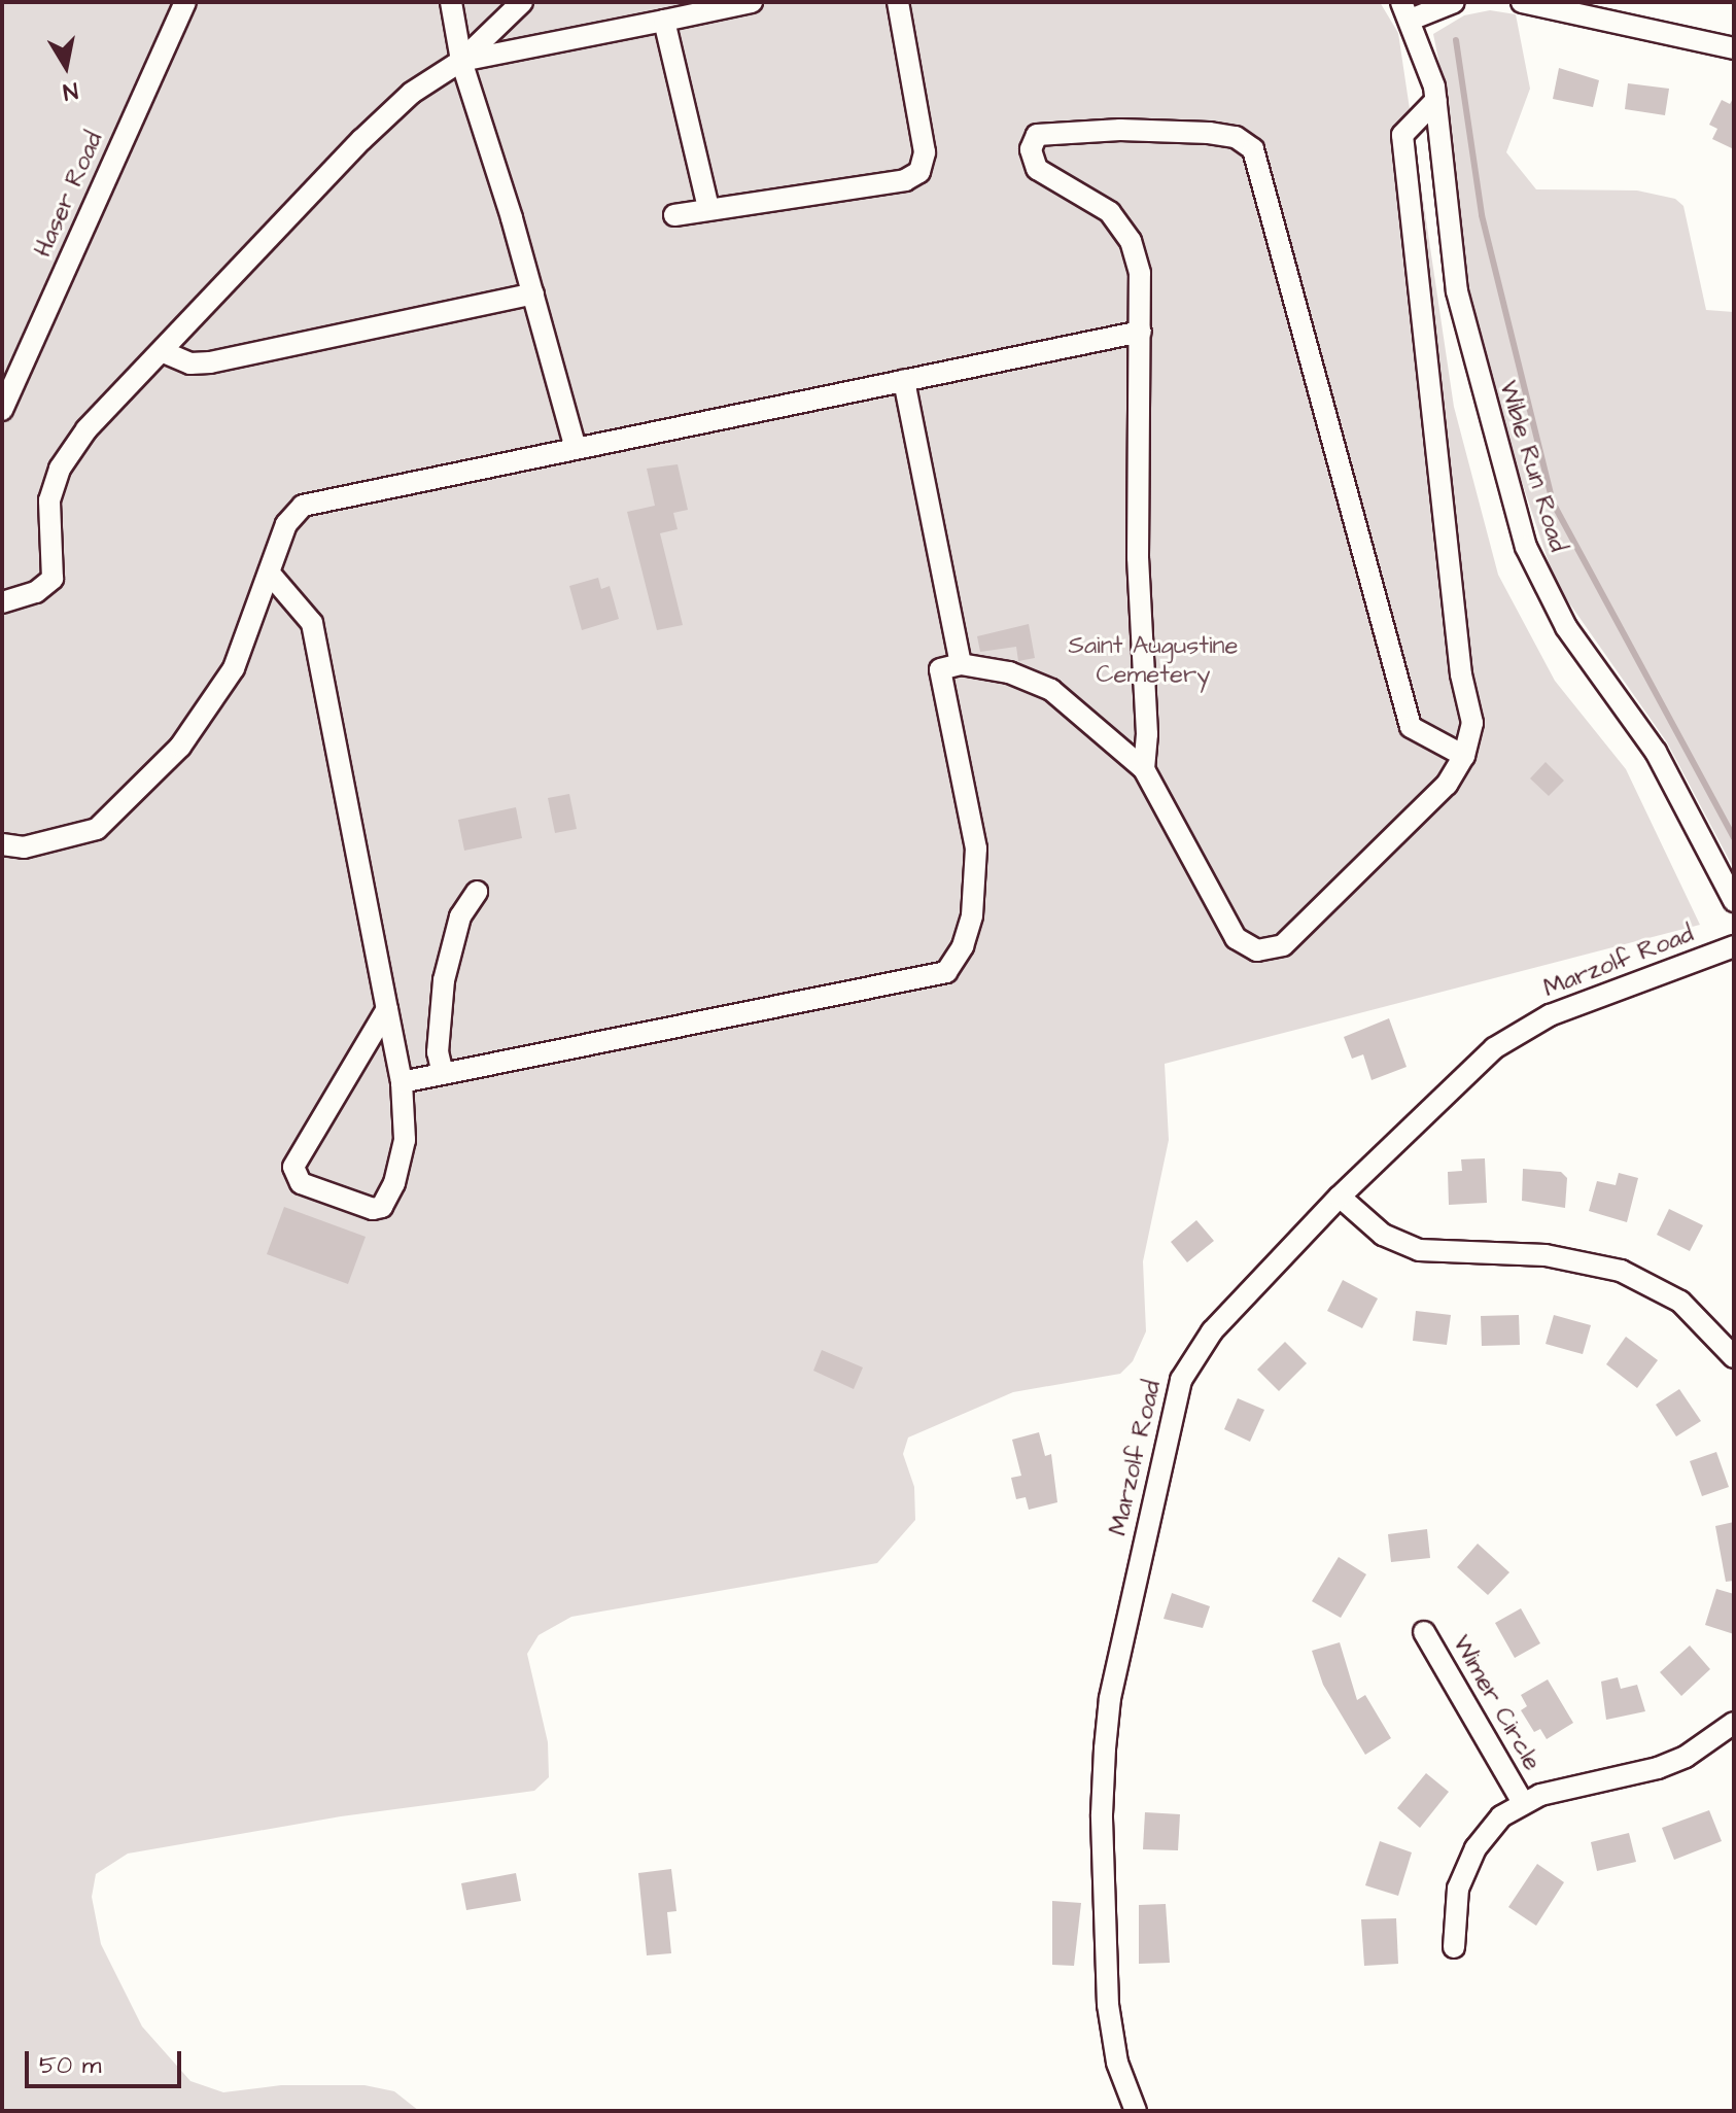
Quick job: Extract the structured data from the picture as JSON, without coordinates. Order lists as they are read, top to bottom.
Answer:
{
  "streets": {
    "street": [
      "Haser Road",
      "Wible Run Road",
      "Marzolf Road",
      "Wimer Circle"
    ]
  },
  "parks": ["Saint Augustine Cemetery"],
  "scale_bar": "50 m",
  "north": "bottom"
}
